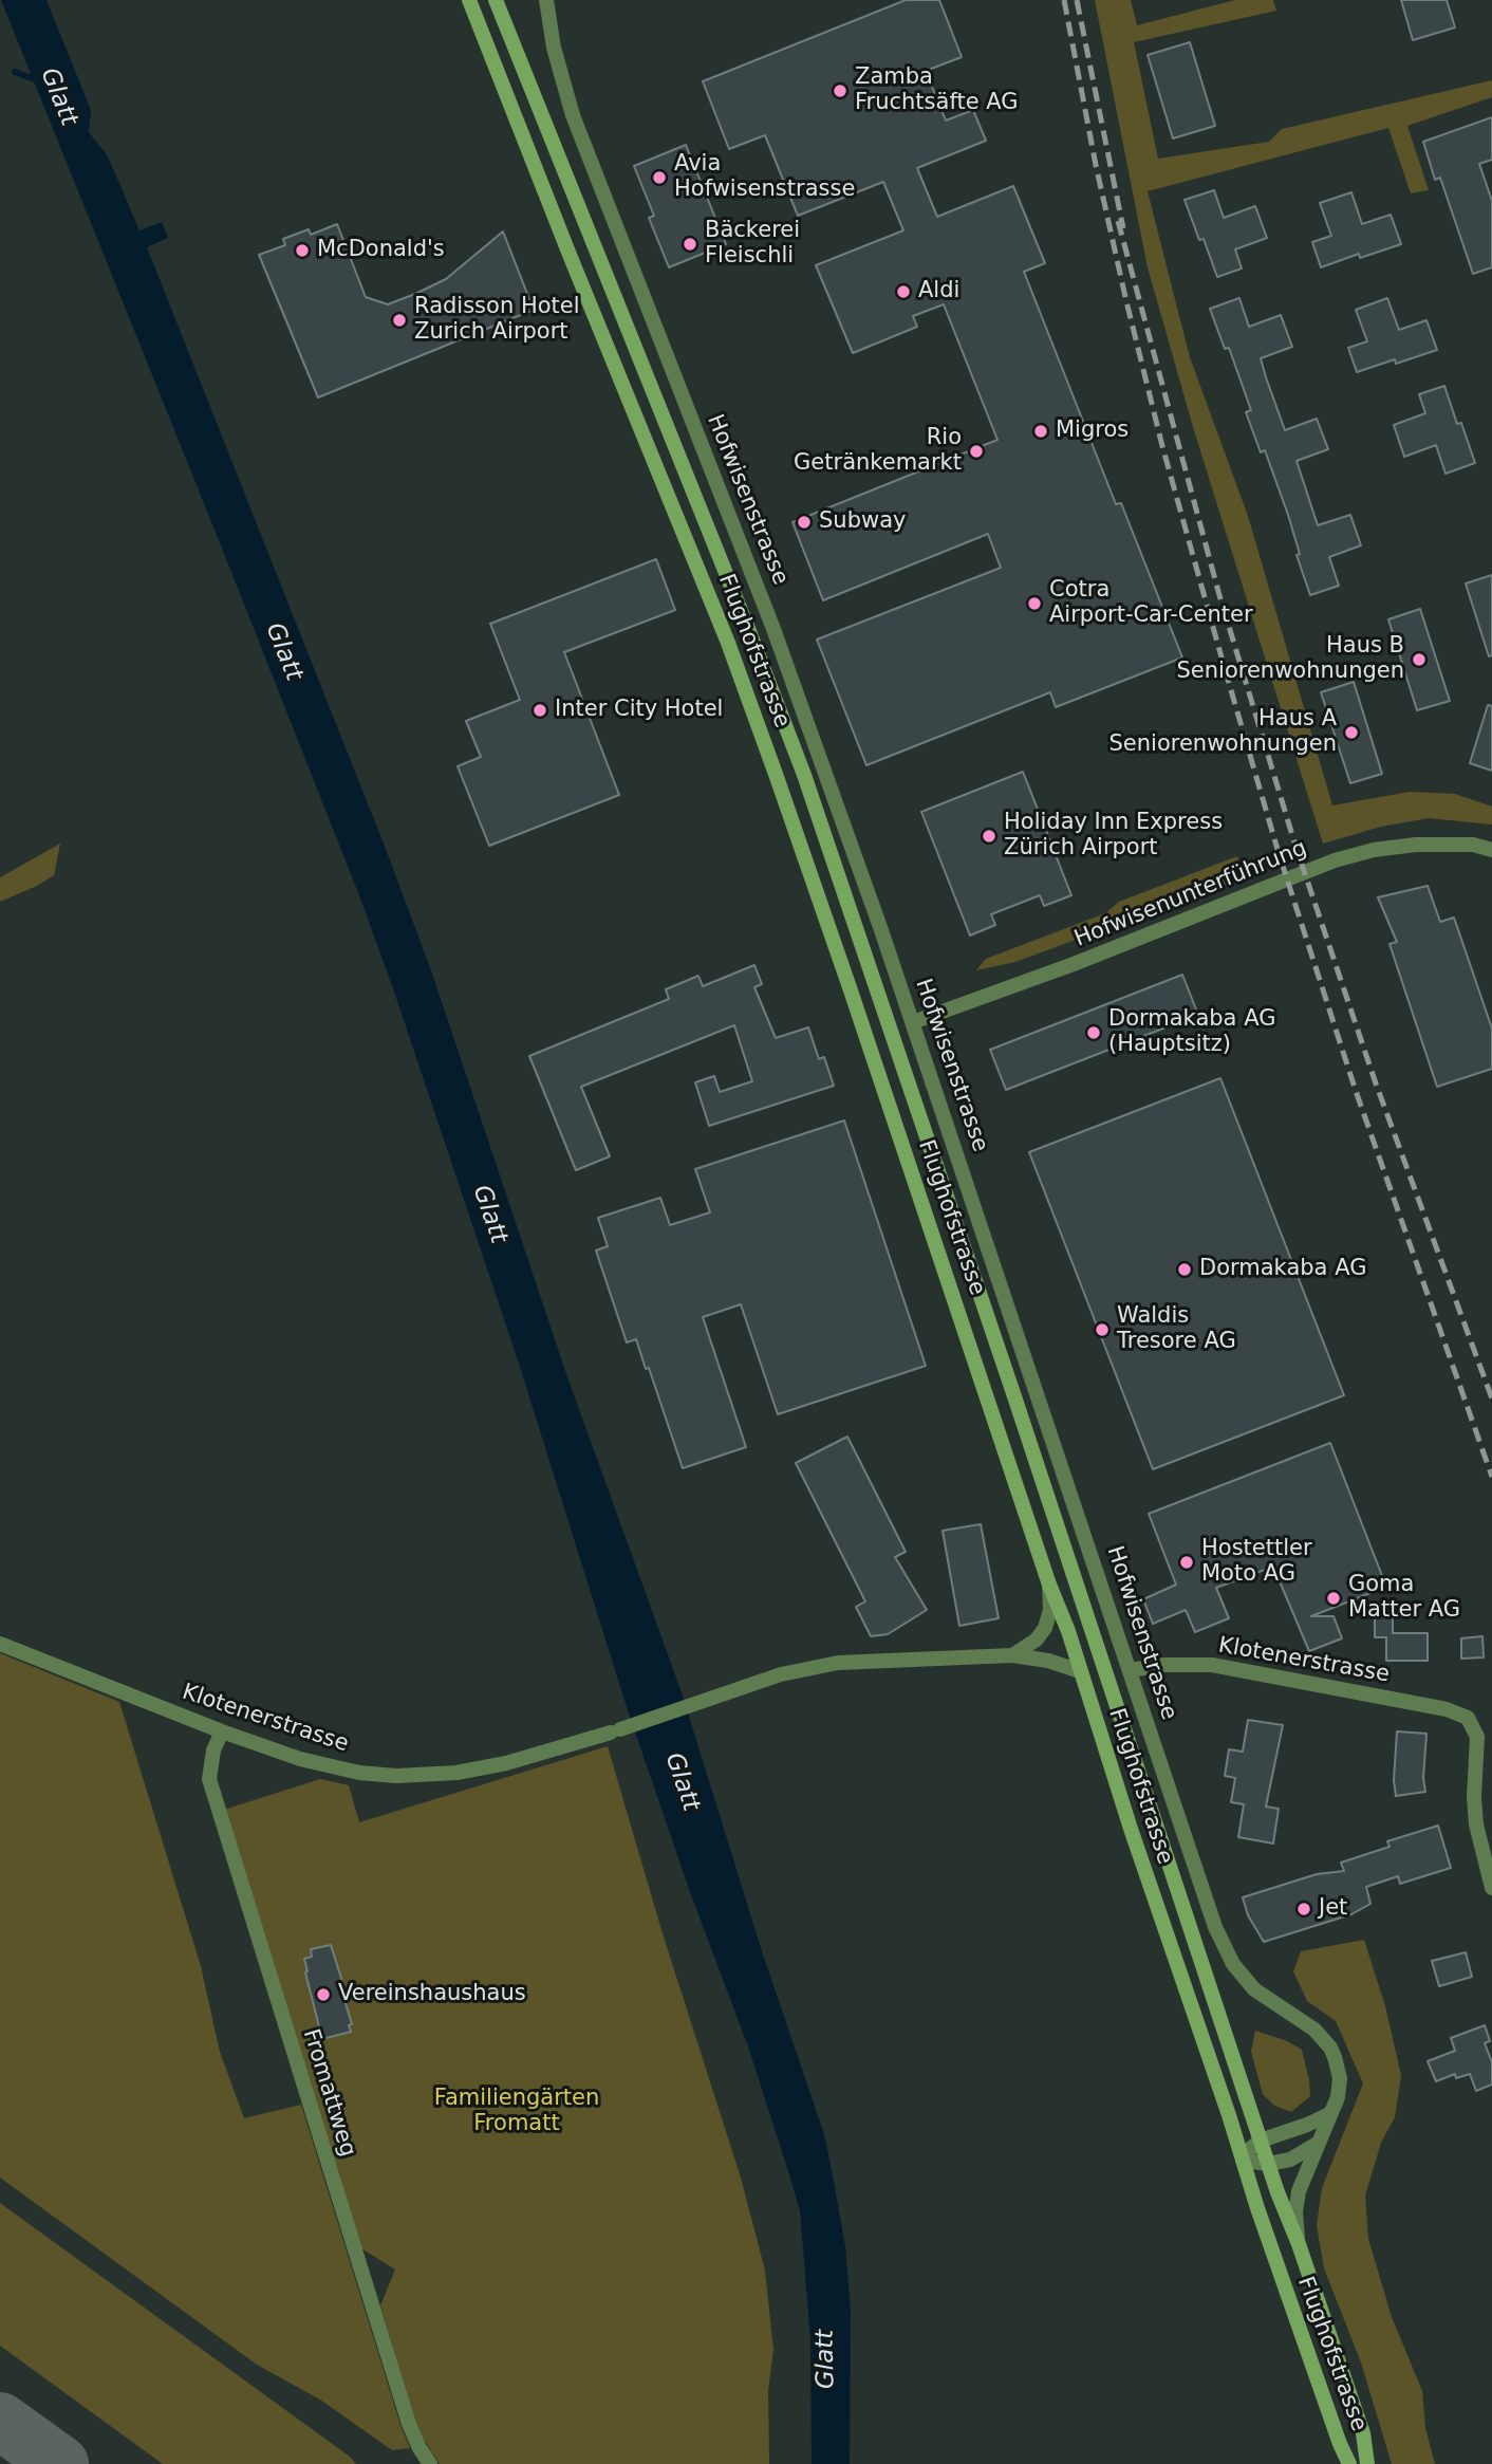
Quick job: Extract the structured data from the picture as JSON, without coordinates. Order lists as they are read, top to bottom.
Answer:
{
  "streets": {
    "main road": ["Flughofstrasse"],
    "street": [
      "Hofwisenstrasse",
      "Hofwisenunterführung",
      "Klotenerstrasse",
      "Fromattweg"
    ]
  },
  "crossings": [
    ["Hofwisenstrasse", "Flughofstrasse"],
    ["Hofwisenstrasse", "Hofwisenunterführung"],
    ["Hofwisenstrasse", "Klotenerstrasse"],
    ["Flughofstrasse", "Klotenerstrasse"],
    ["Klotenerstrasse", "Fromattweg"]
  ],
  "water": ["Glatt"],
  "parks": ["Familiengärten Fromatt"],
  "places": [
    "Zamba Fruchtsäfte AG",
    "Avia Hofwisenstrasse",
    "Bäckerei Fleischli",
    "McDonald's",
    "Aldi",
    "Radisson Hotel Zurich Airport",
    "Migros",
    "Rio Getränkemarkt",
    "Subway",
    "Cotra Airport-Car-Center",
    "Haus B Seniorenwohnungen",
    "Inter City Hotel",
    "Haus A Seniorenwohnungen",
    "Holiday Inn Express Zürich Airport",
    "Dormakaba AG (Hauptsitz)",
    "Dormakaba AG",
    "Waldis Tresore AG",
    "Hostettler Moto AG",
    "Goma Matter AG",
    "Jet",
    "Vereinshaushaus"
  ]
}
